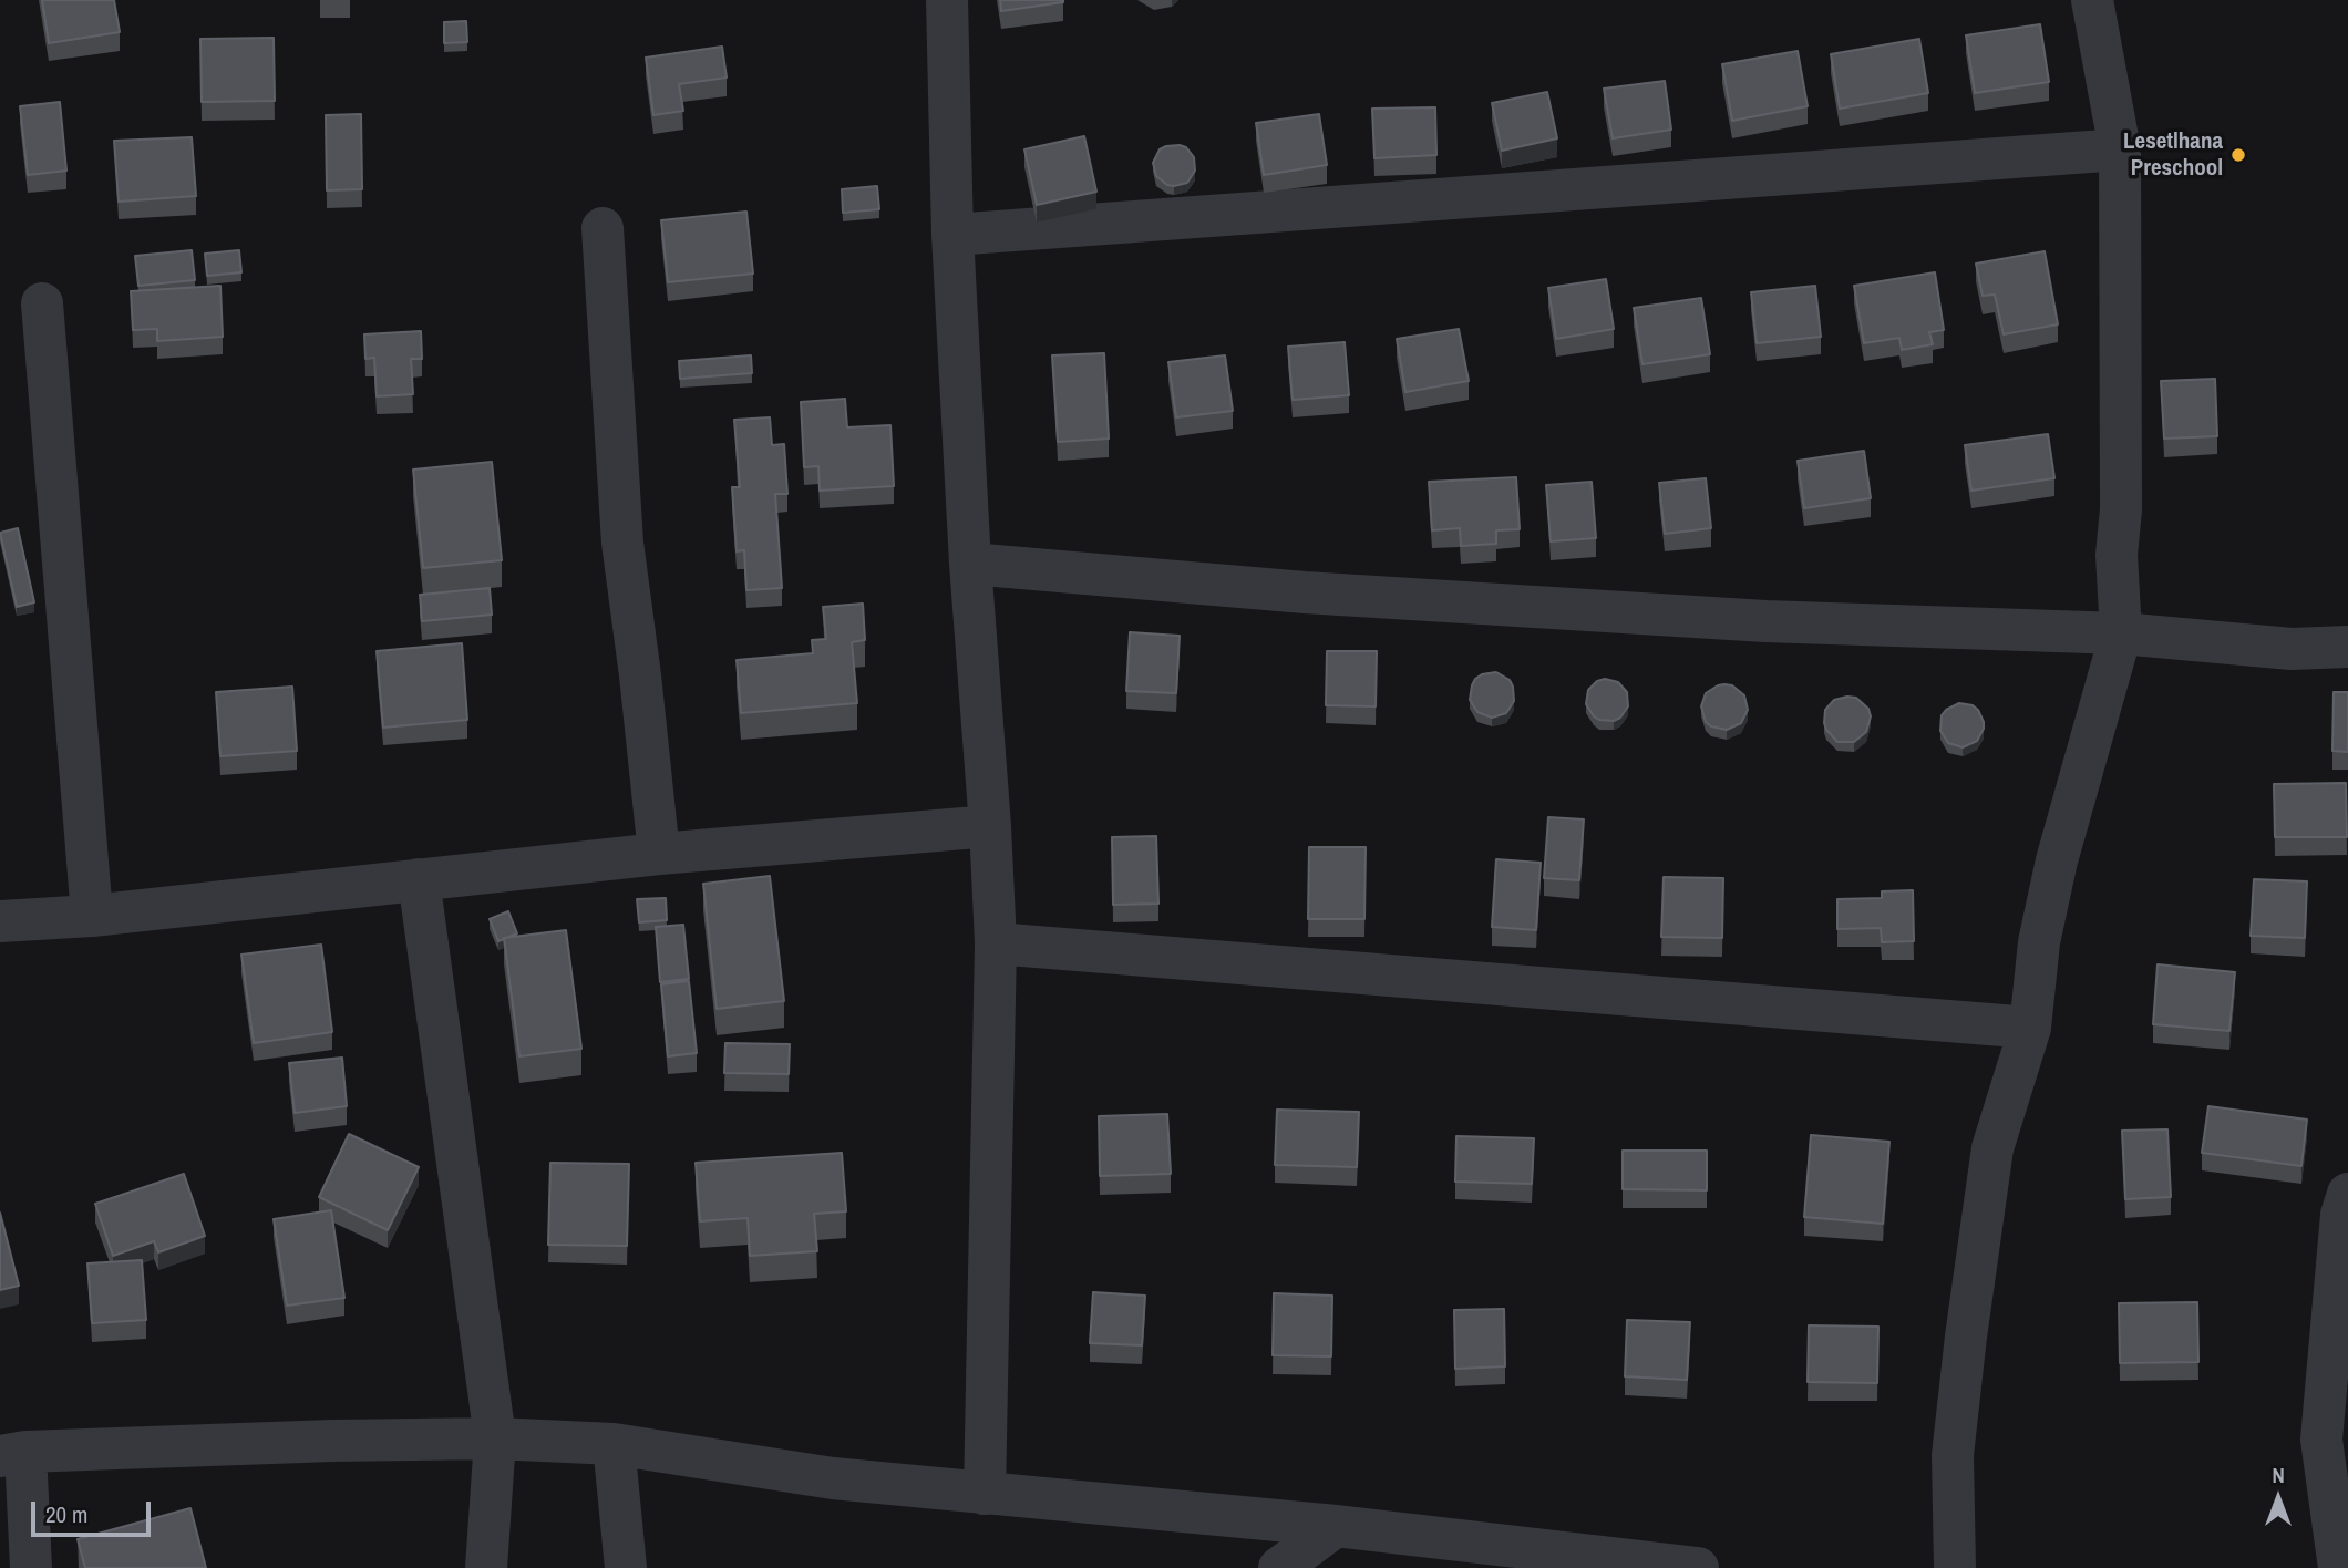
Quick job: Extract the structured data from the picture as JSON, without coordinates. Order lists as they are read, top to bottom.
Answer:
{
  "places": ["Lesetlhana Preschool"],
  "scale_bar": "20 m",
  "north": "top"
}
